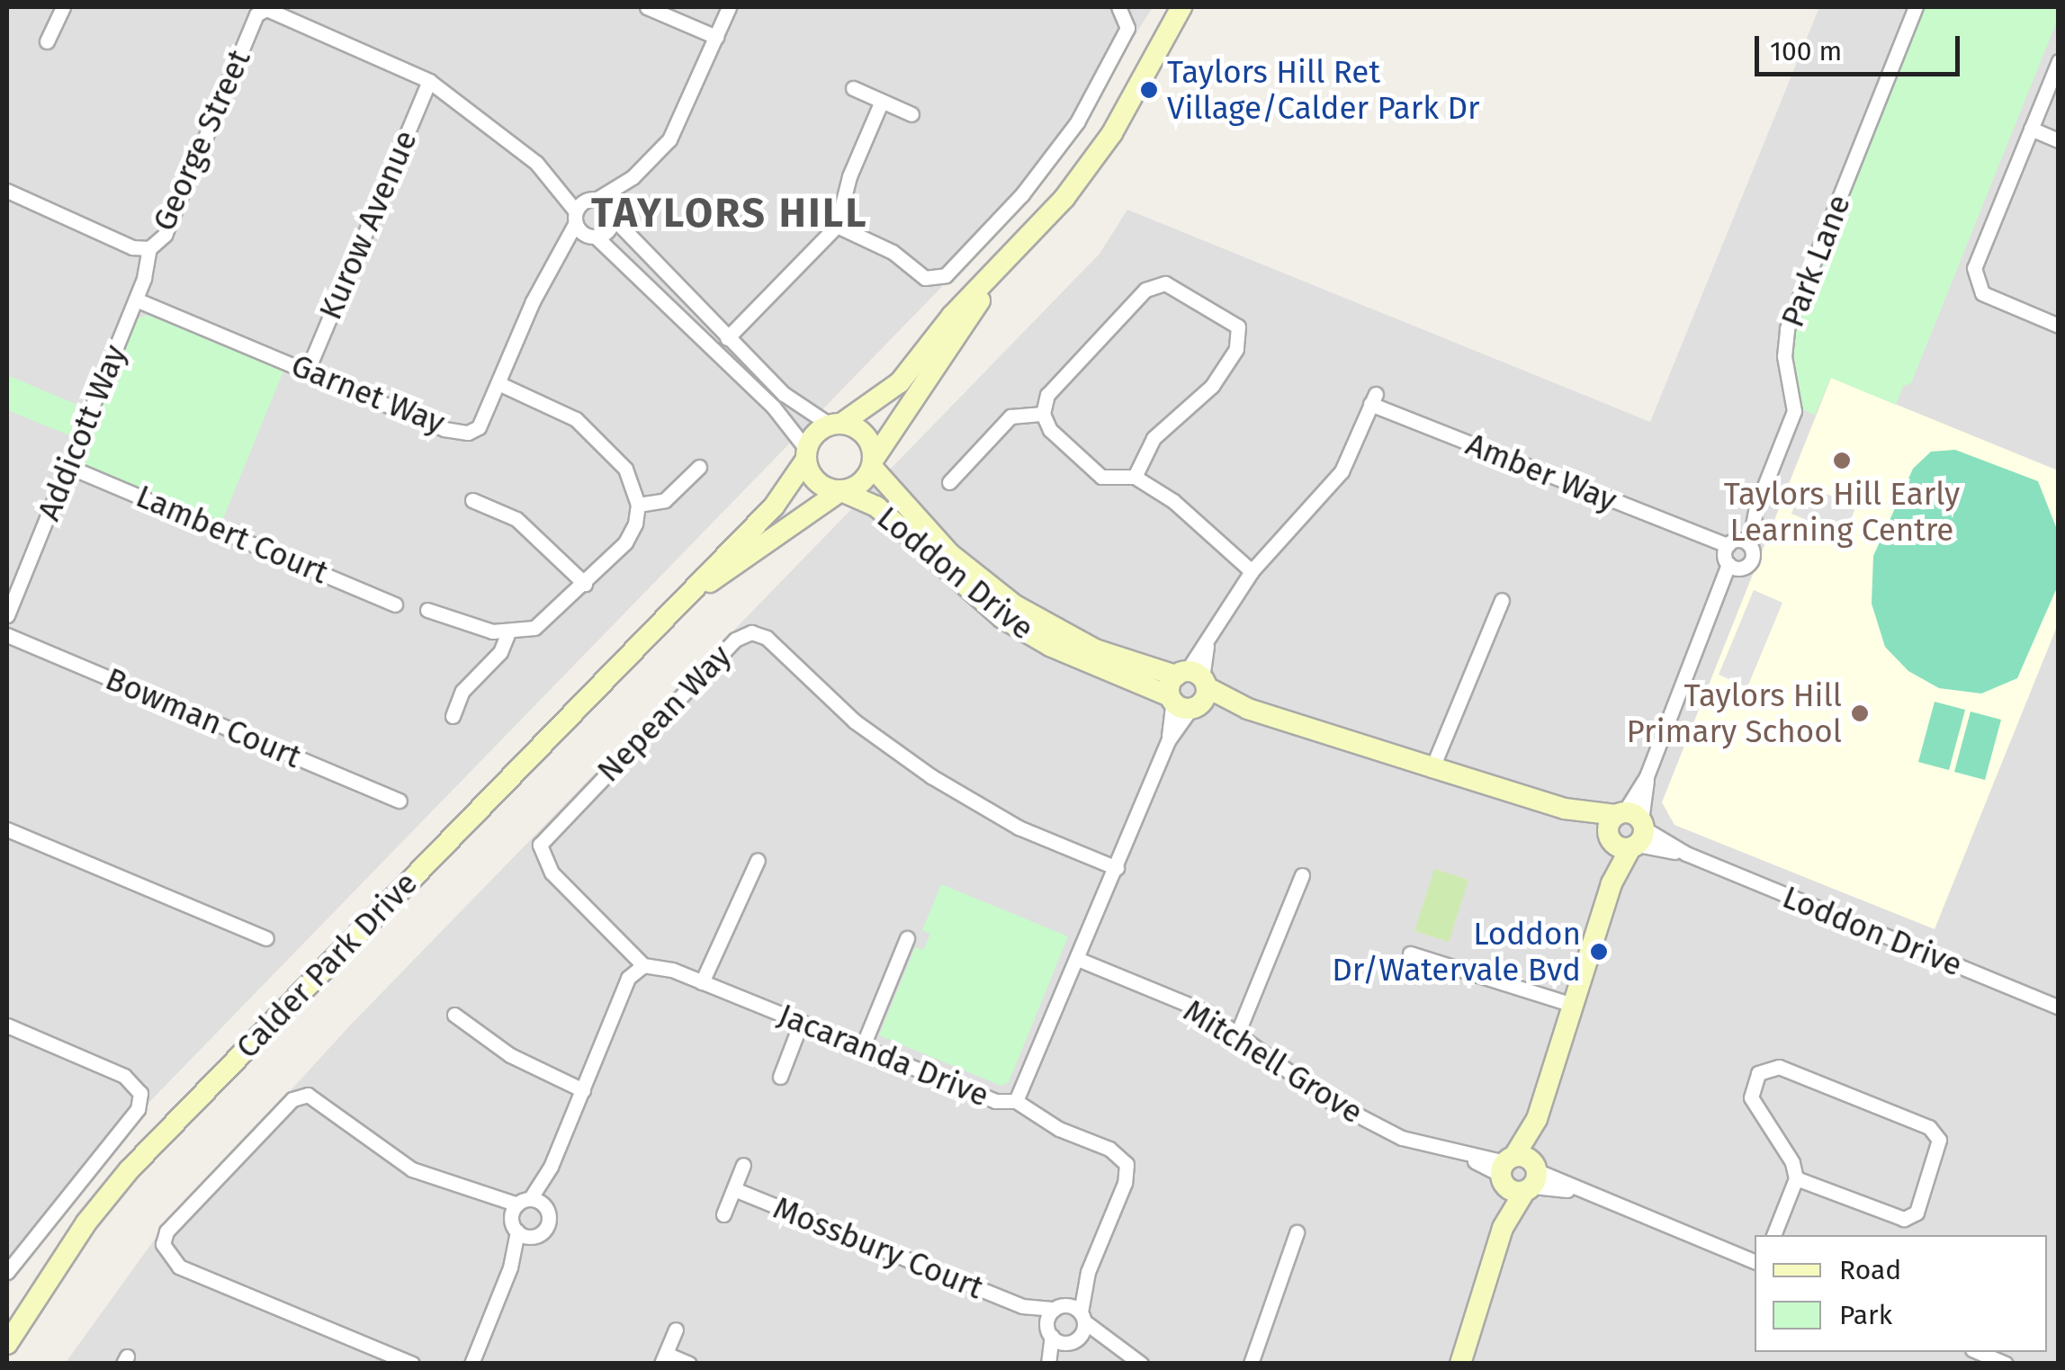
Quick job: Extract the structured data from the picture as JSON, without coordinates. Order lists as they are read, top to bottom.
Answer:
{
  "streets": {
    "street": [
      "George Street",
      "Kurow Avenue",
      "Park Lane",
      "Garnet Way",
      "Addicott Way",
      "Amber Way",
      "Lambert Court",
      "Loddon Drive",
      "Nepean Way",
      "Bowman Court",
      "Calder Park Drive",
      "Jacaranda Drive",
      "Mitchell Grove",
      "Mossbury Court"
    ]
  },
  "crossings": [
    ["George Street", "Kurow Avenue"],
    ["George Street", "Garnet Way"],
    ["George Street", "Addicott Way"],
    ["Kurow Avenue", "Garnet Way"],
    ["Park Lane", "Amber Way"],
    ["Park Lane", "Loddon Drive"],
    ["Garnet Way", "Addicott Way"],
    ["Addicott Way", "Lambert Court"],
    ["Amber Way", "Loddon Drive"],
    ["Amber Way", "Jacaranda Drive"],
    ["Loddon Drive", "Calder Park Drive"],
    ["Loddon Drive", "Jacaranda Drive"],
    ["Nepean Way", "Jacaranda Drive"],
    ["Jacaranda Drive", "Mitchell Grove"]
  ],
  "districts": ["TAYLORS HILL"],
  "places": [
    "Taylors Hill Ret Village/Calder Park Dr",
    "Taylors Hill Early Learning Centre",
    "Taylors Hill Primary School",
    "Loddon Dr/Watervale Bvd"
  ],
  "legend": ["Road", "Park"],
  "scale_bar": "100 m"
}
